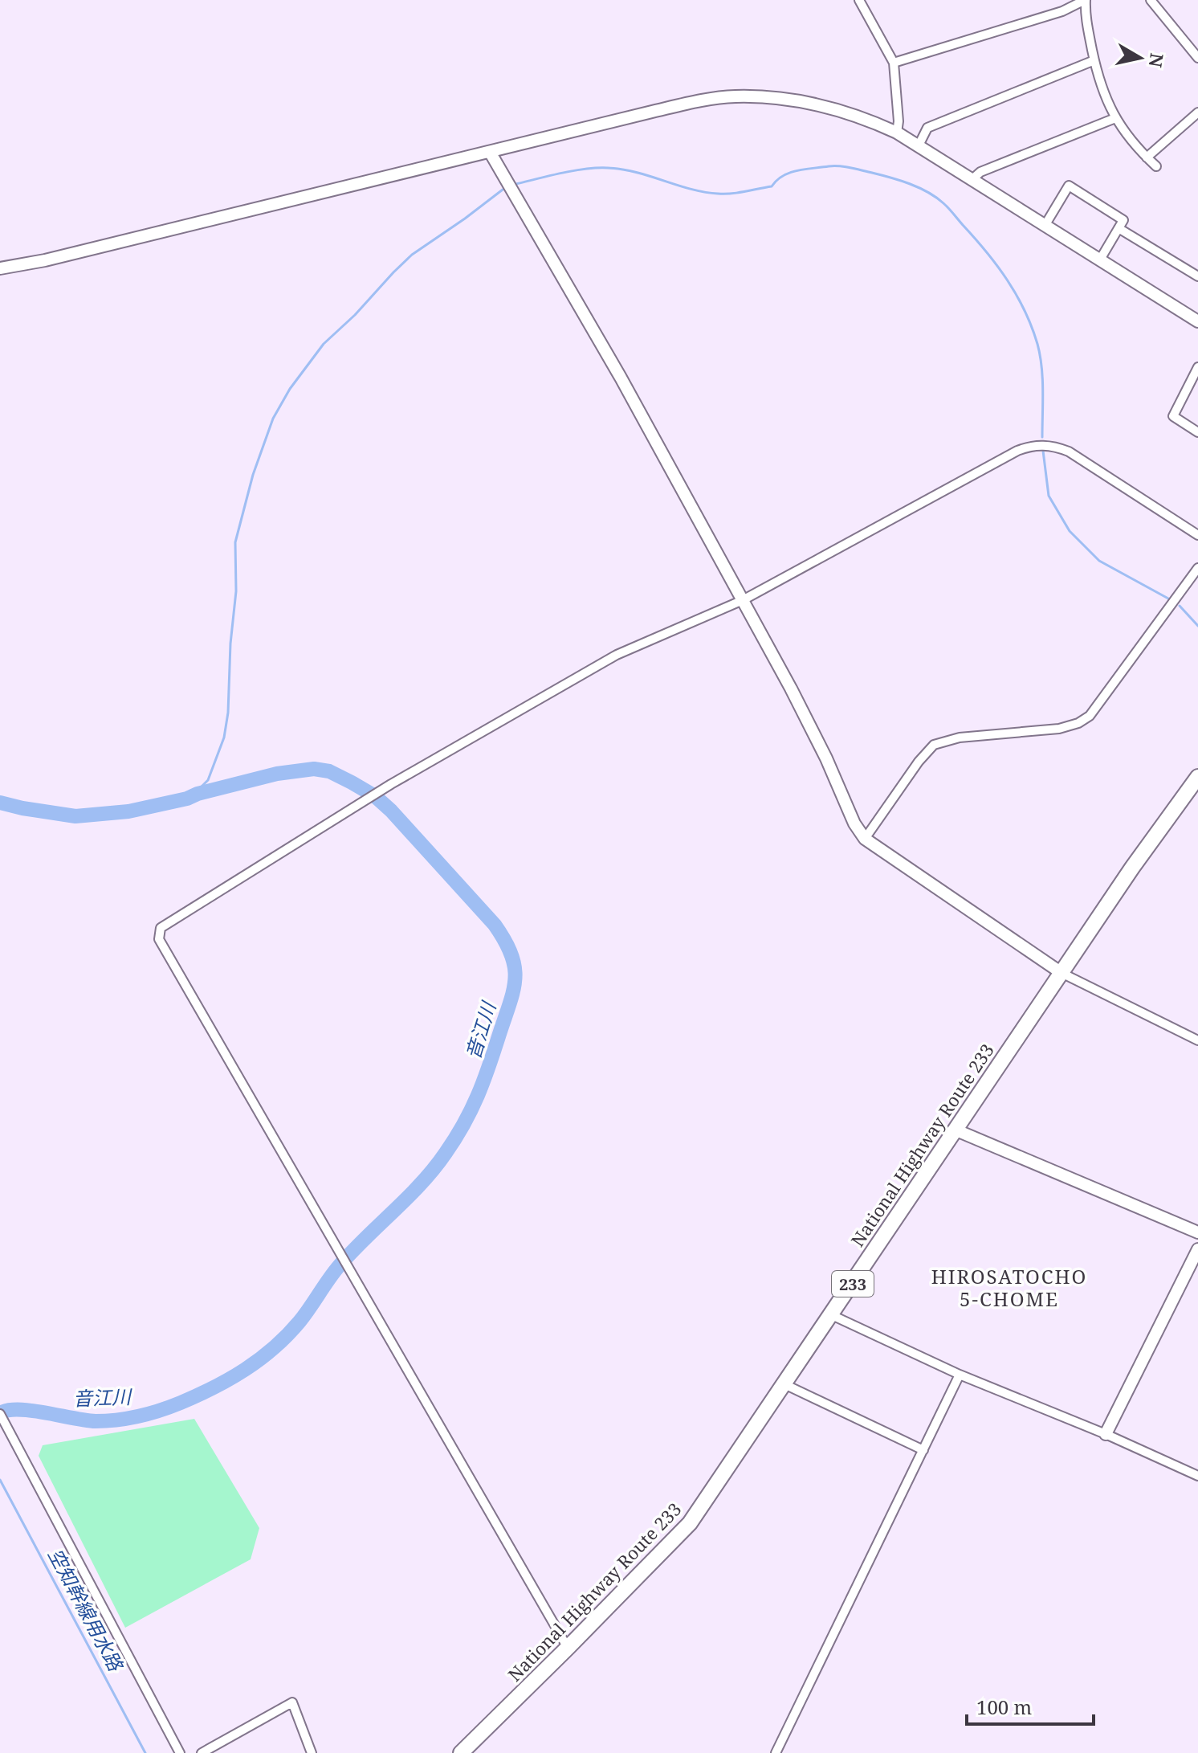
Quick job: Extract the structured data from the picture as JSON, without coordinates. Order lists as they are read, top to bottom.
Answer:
{
  "streets": {
    "highway": ["National Highway Route 233", "233"]
  },
  "districts": ["HIROSATOCHO 5-CHOME"],
  "water": ["音江川", "空知幹線用水路"],
  "scale_bar": "100 m",
  "north": "right"
}
